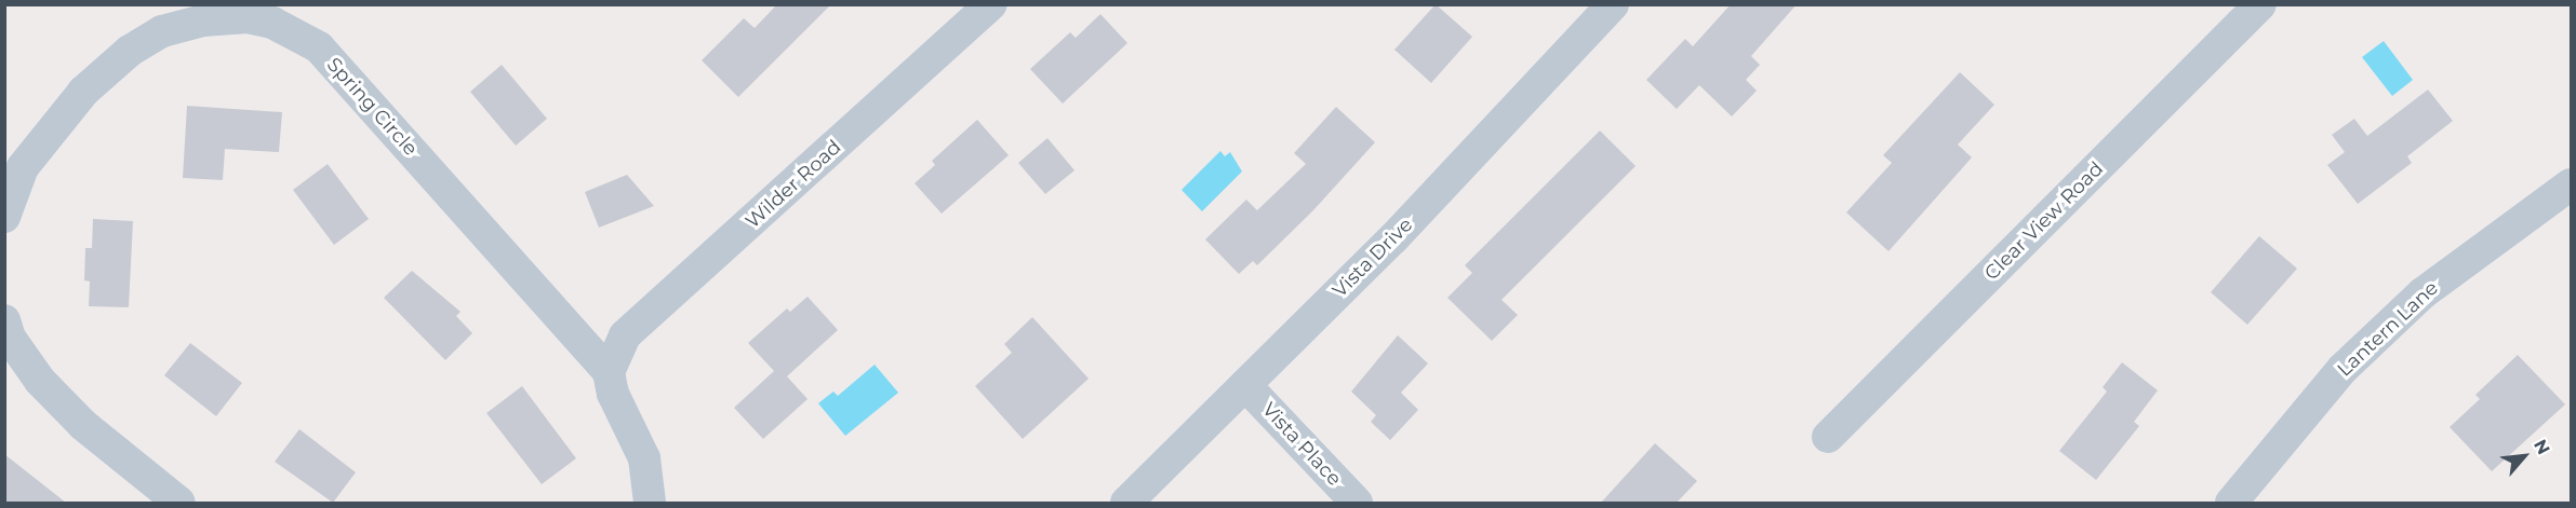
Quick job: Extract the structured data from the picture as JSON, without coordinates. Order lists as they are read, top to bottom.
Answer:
{
  "streets": {
    "street": [
      "Spring Circle",
      "Wilder Road",
      "Clear View Road",
      "Vista Drive",
      "Lantern Lane",
      "Vista Place"
    ]
  },
  "crossings": [
    ["Spring Circle", "Wilder Road"],
    ["Vista Drive", "Vista Place"]
  ],
  "north": "top right"
}
